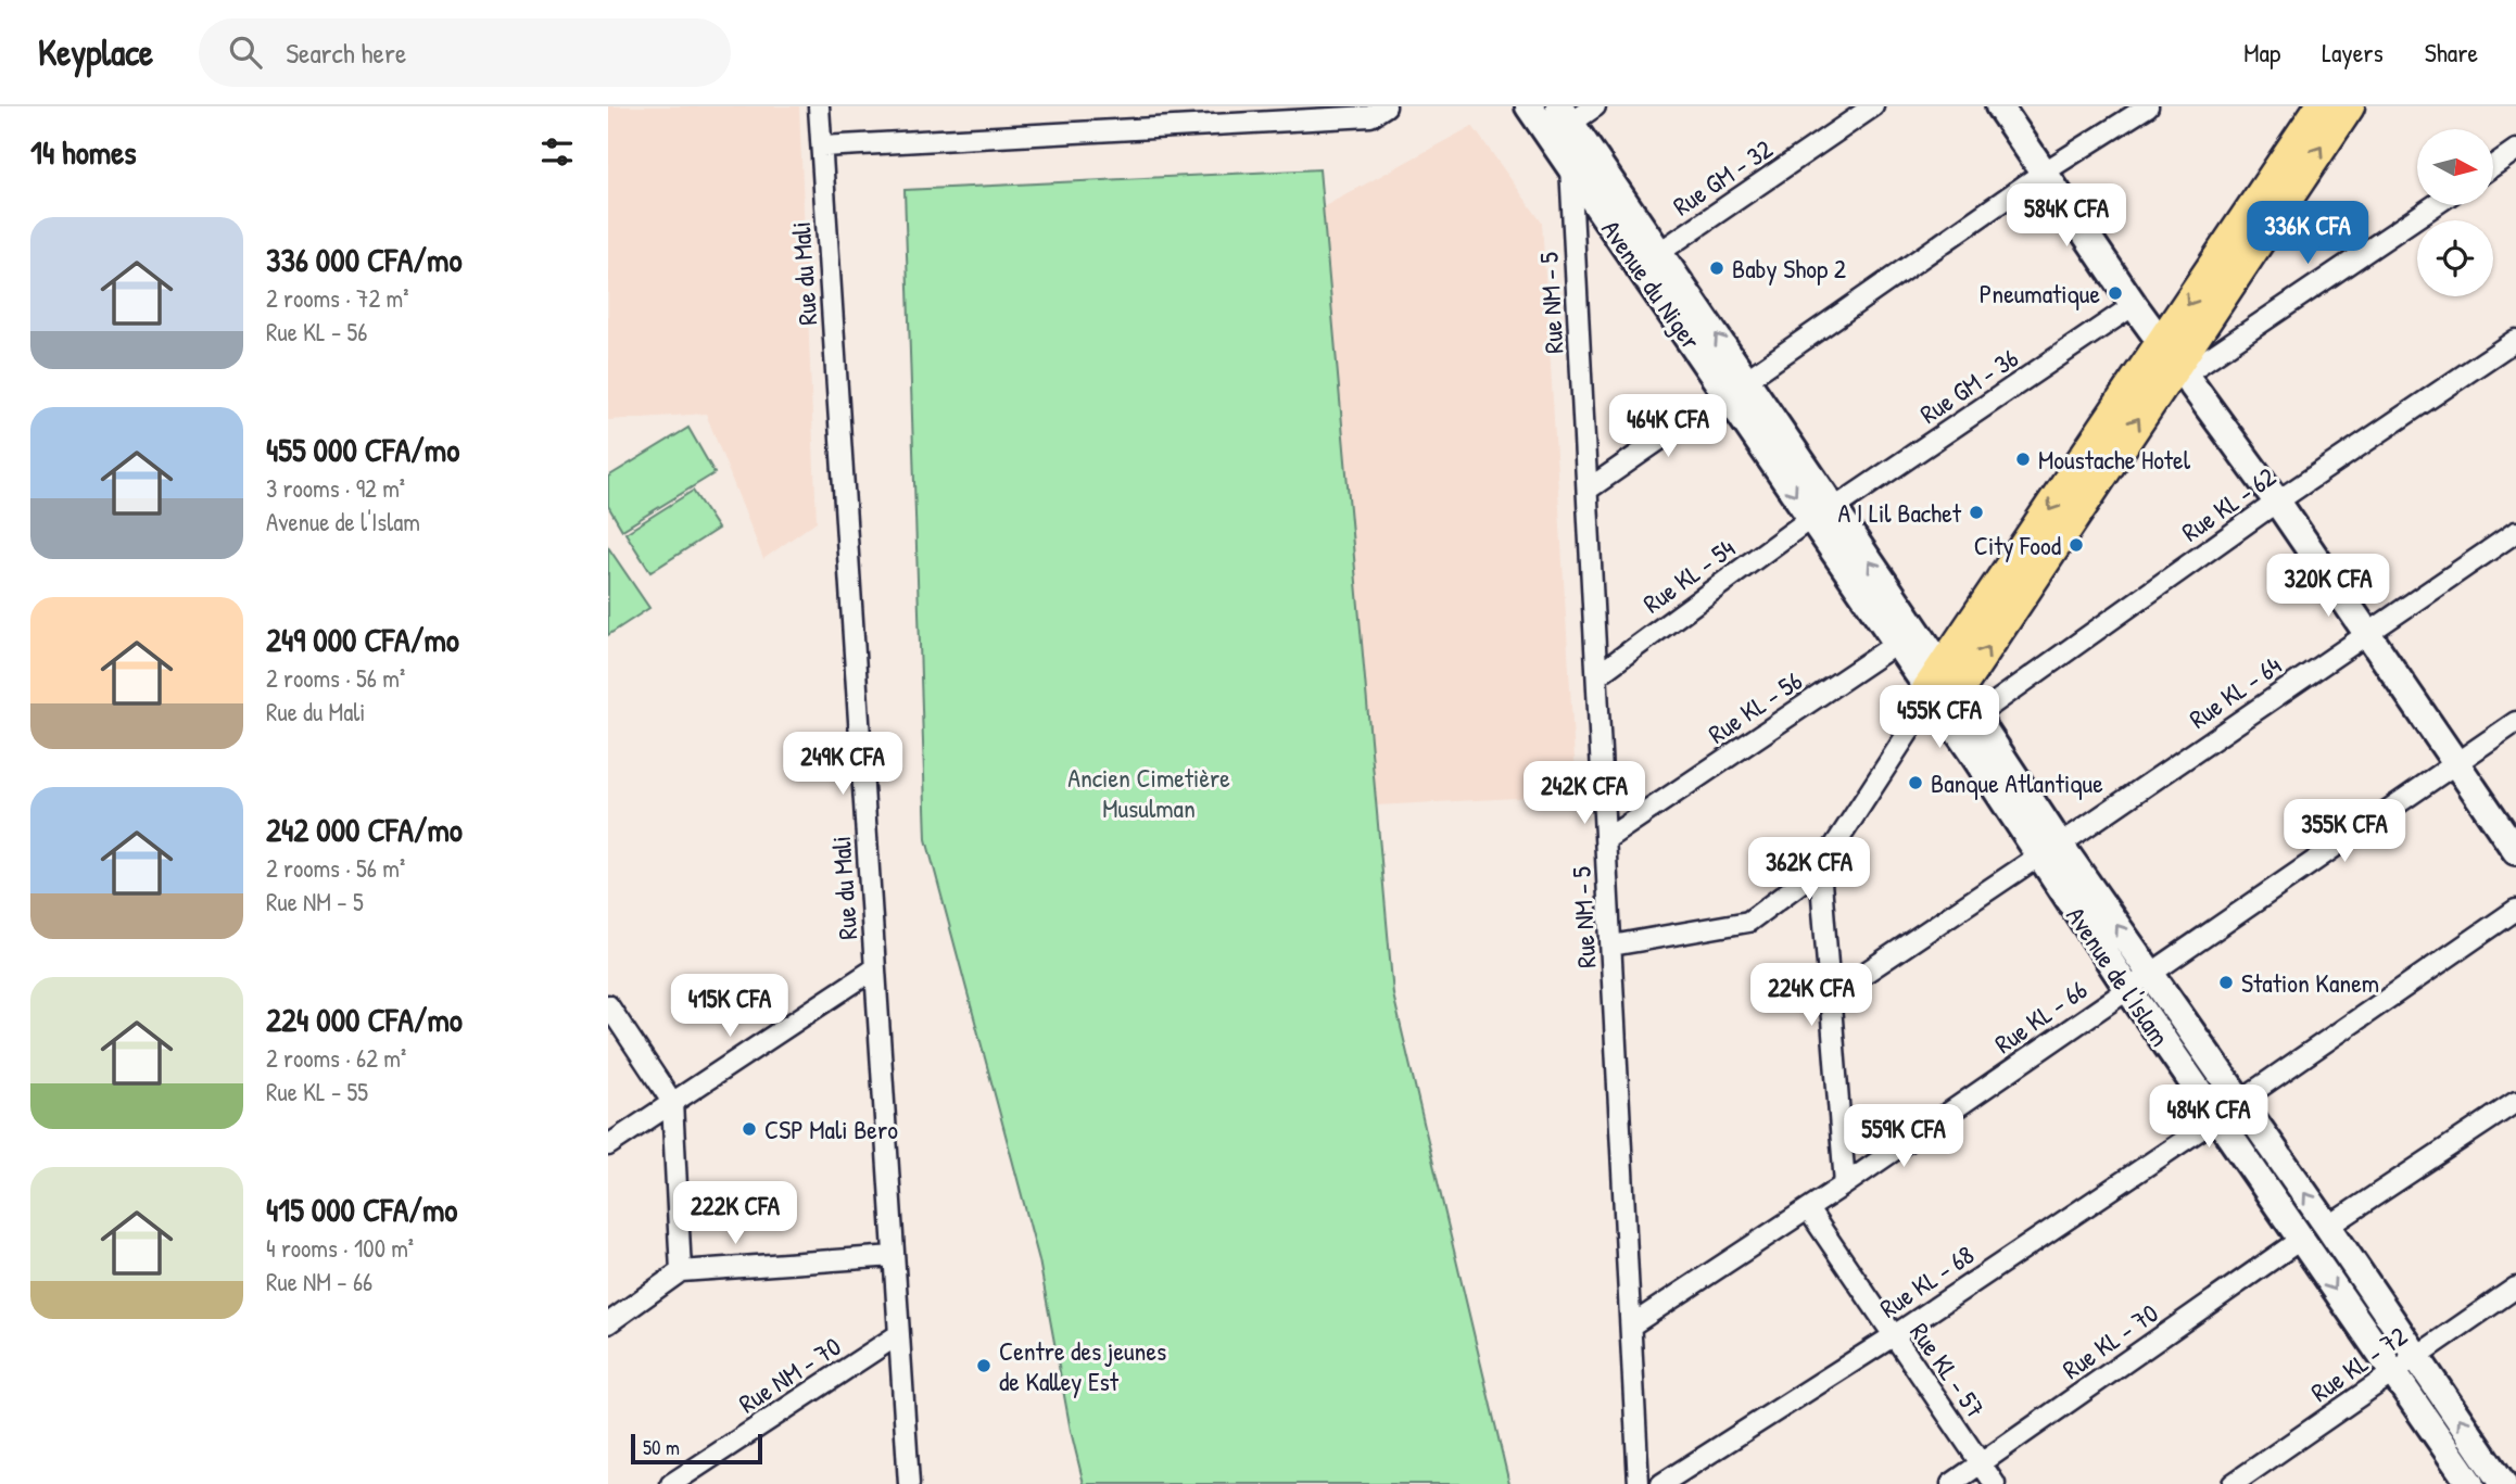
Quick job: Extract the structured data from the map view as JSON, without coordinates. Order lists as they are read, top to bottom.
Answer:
{
  "streets": {
    "main road": ["Avenue du Niger", "Avenue de l'Islam"],
    "street": [
      "Rue GM - 32",
      "Rue du Mali",
      "Rue NM - 5",
      "Rue GM - 36",
      "Rue KL - 62",
      "Rue KL - 54",
      "Rue KL - 64",
      "Rue KL - 56",
      "Rue KL - 66",
      "Rue KL - 68",
      "Rue KL - 70",
      "Rue KL - 72",
      "Rue KL - 57",
      "Rue NM - 70"
    ]
  },
  "crossings": [
    ["Rue GM - 32", "Avenue du Niger"],
    ["Rue du Mali", "Rue NM - 70"],
    ["Avenue du Niger", "Rue NM - 5"],
    ["Avenue du Niger", "Rue GM - 36"],
    ["Avenue du Niger", "Rue KL - 54"],
    ["Avenue du Niger", "Rue KL - 56"],
    ["Rue NM - 5", "Rue KL - 54"],
    ["Rue NM - 5", "Rue KL - 56"],
    ["Rue NM - 5", "Rue KL - 66"],
    ["Rue GM - 36", "Rue KL - 54"],
    ["Rue KL - 62", "Avenue de l'Islam"],
    ["Rue KL - 64", "Avenue de l'Islam"],
    ["Avenue de l'Islam", "Rue KL - 66"],
    ["Avenue de l'Islam", "Rue KL - 68"],
    ["Avenue de l'Islam", "Rue KL - 70"],
    ["Avenue de l'Islam", "Rue KL - 72"],
    ["Rue KL - 66", "Rue KL - 57"],
    ["Rue KL - 68", "Rue KL - 57"],
    ["Rue KL - 70", "Rue KL - 57"]
  ],
  "parks": ["Ancien Cimetière Musulman"],
  "places": [
    "Baby Shop 2",
    "Pneumatique",
    "Moustache Hotel",
    "A I Lil Bachet",
    "City Food",
    "Banque Atlantique",
    "Station Kanem",
    "CSP Mali Bero",
    "Centre des jeunes de Kalley Est"
  ],
  "scale_bar": "50 m",
  "north": "right",
  "page": {
    "header": "Keyplace",
    "search": "Search here",
    "nav": ["Map", "Layers", "Share"],
    "heading": "14 homes",
    "price": [
      "584K CFA",
      "336K CFA",
      "464K CFA",
      "320K CFA",
      "455K CFA",
      "249K CFA",
      "242K CFA",
      "355K CFA",
      "362K CFA",
      "224K CFA",
      "415K CFA",
      "484K CFA",
      "559K CFA",
      "222K CFA"
    ],
    "list": [
      {
        "name": "336 000 CFA/mo",
        "note": "2 rooms · 72 m² · Rue KL - 56"
      },
      {
        "name": "455 000 CFA/mo",
        "note": "3 rooms · 92 m² · Avenue de l'Islam"
      },
      {
        "name": "249 000 CFA/mo",
        "note": "2 rooms · 56 m² · Rue du Mali"
      },
      {
        "name": "242 000 CFA/mo",
        "note": "2 rooms · 56 m² · Rue NM - 5"
      },
      {
        "name": "224 000 CFA/mo",
        "note": "2 rooms · 62 m² · Rue KL - 55"
      },
      {
        "name": "415 000 CFA/mo",
        "note": "4 rooms · 100 m² · Rue NM - 66"
      }
    ],
    "scale": "50 m"
  }
}
